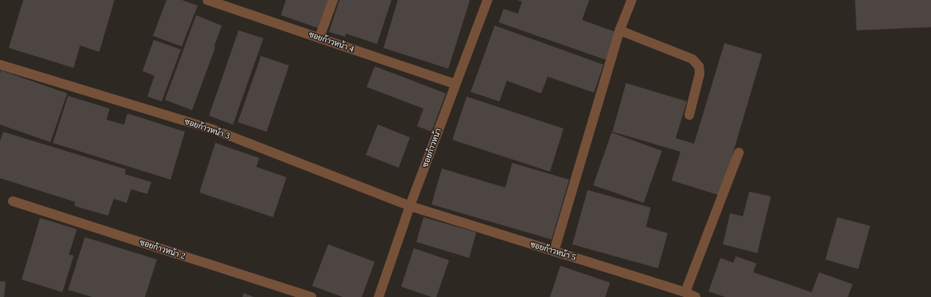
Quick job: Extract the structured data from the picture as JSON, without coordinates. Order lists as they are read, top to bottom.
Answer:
{
  "streets": {
    "street": [
      "ซอยก้าวหน้า 4",
      "ซอยก้าวหน้า 3",
      "ซอยก้าวหน้า",
      "ซอยก้าวหน้า 2",
      "ซอยก้าวหน้า 5"
    ]
  },
  "crossings": [
    ["ซอยก้าวหน้า 4", "ซอยก้าวหน้า"],
    ["ซอยก้าวหน้า 3", "ซอยก้าวหน้า"],
    ["ซอยก้าวหน้า 3", "ซอยก้าวหน้า 5"],
    ["ซอยก้าวหน้า", "ซอยก้าวหน้า 5"]
  ]
}
